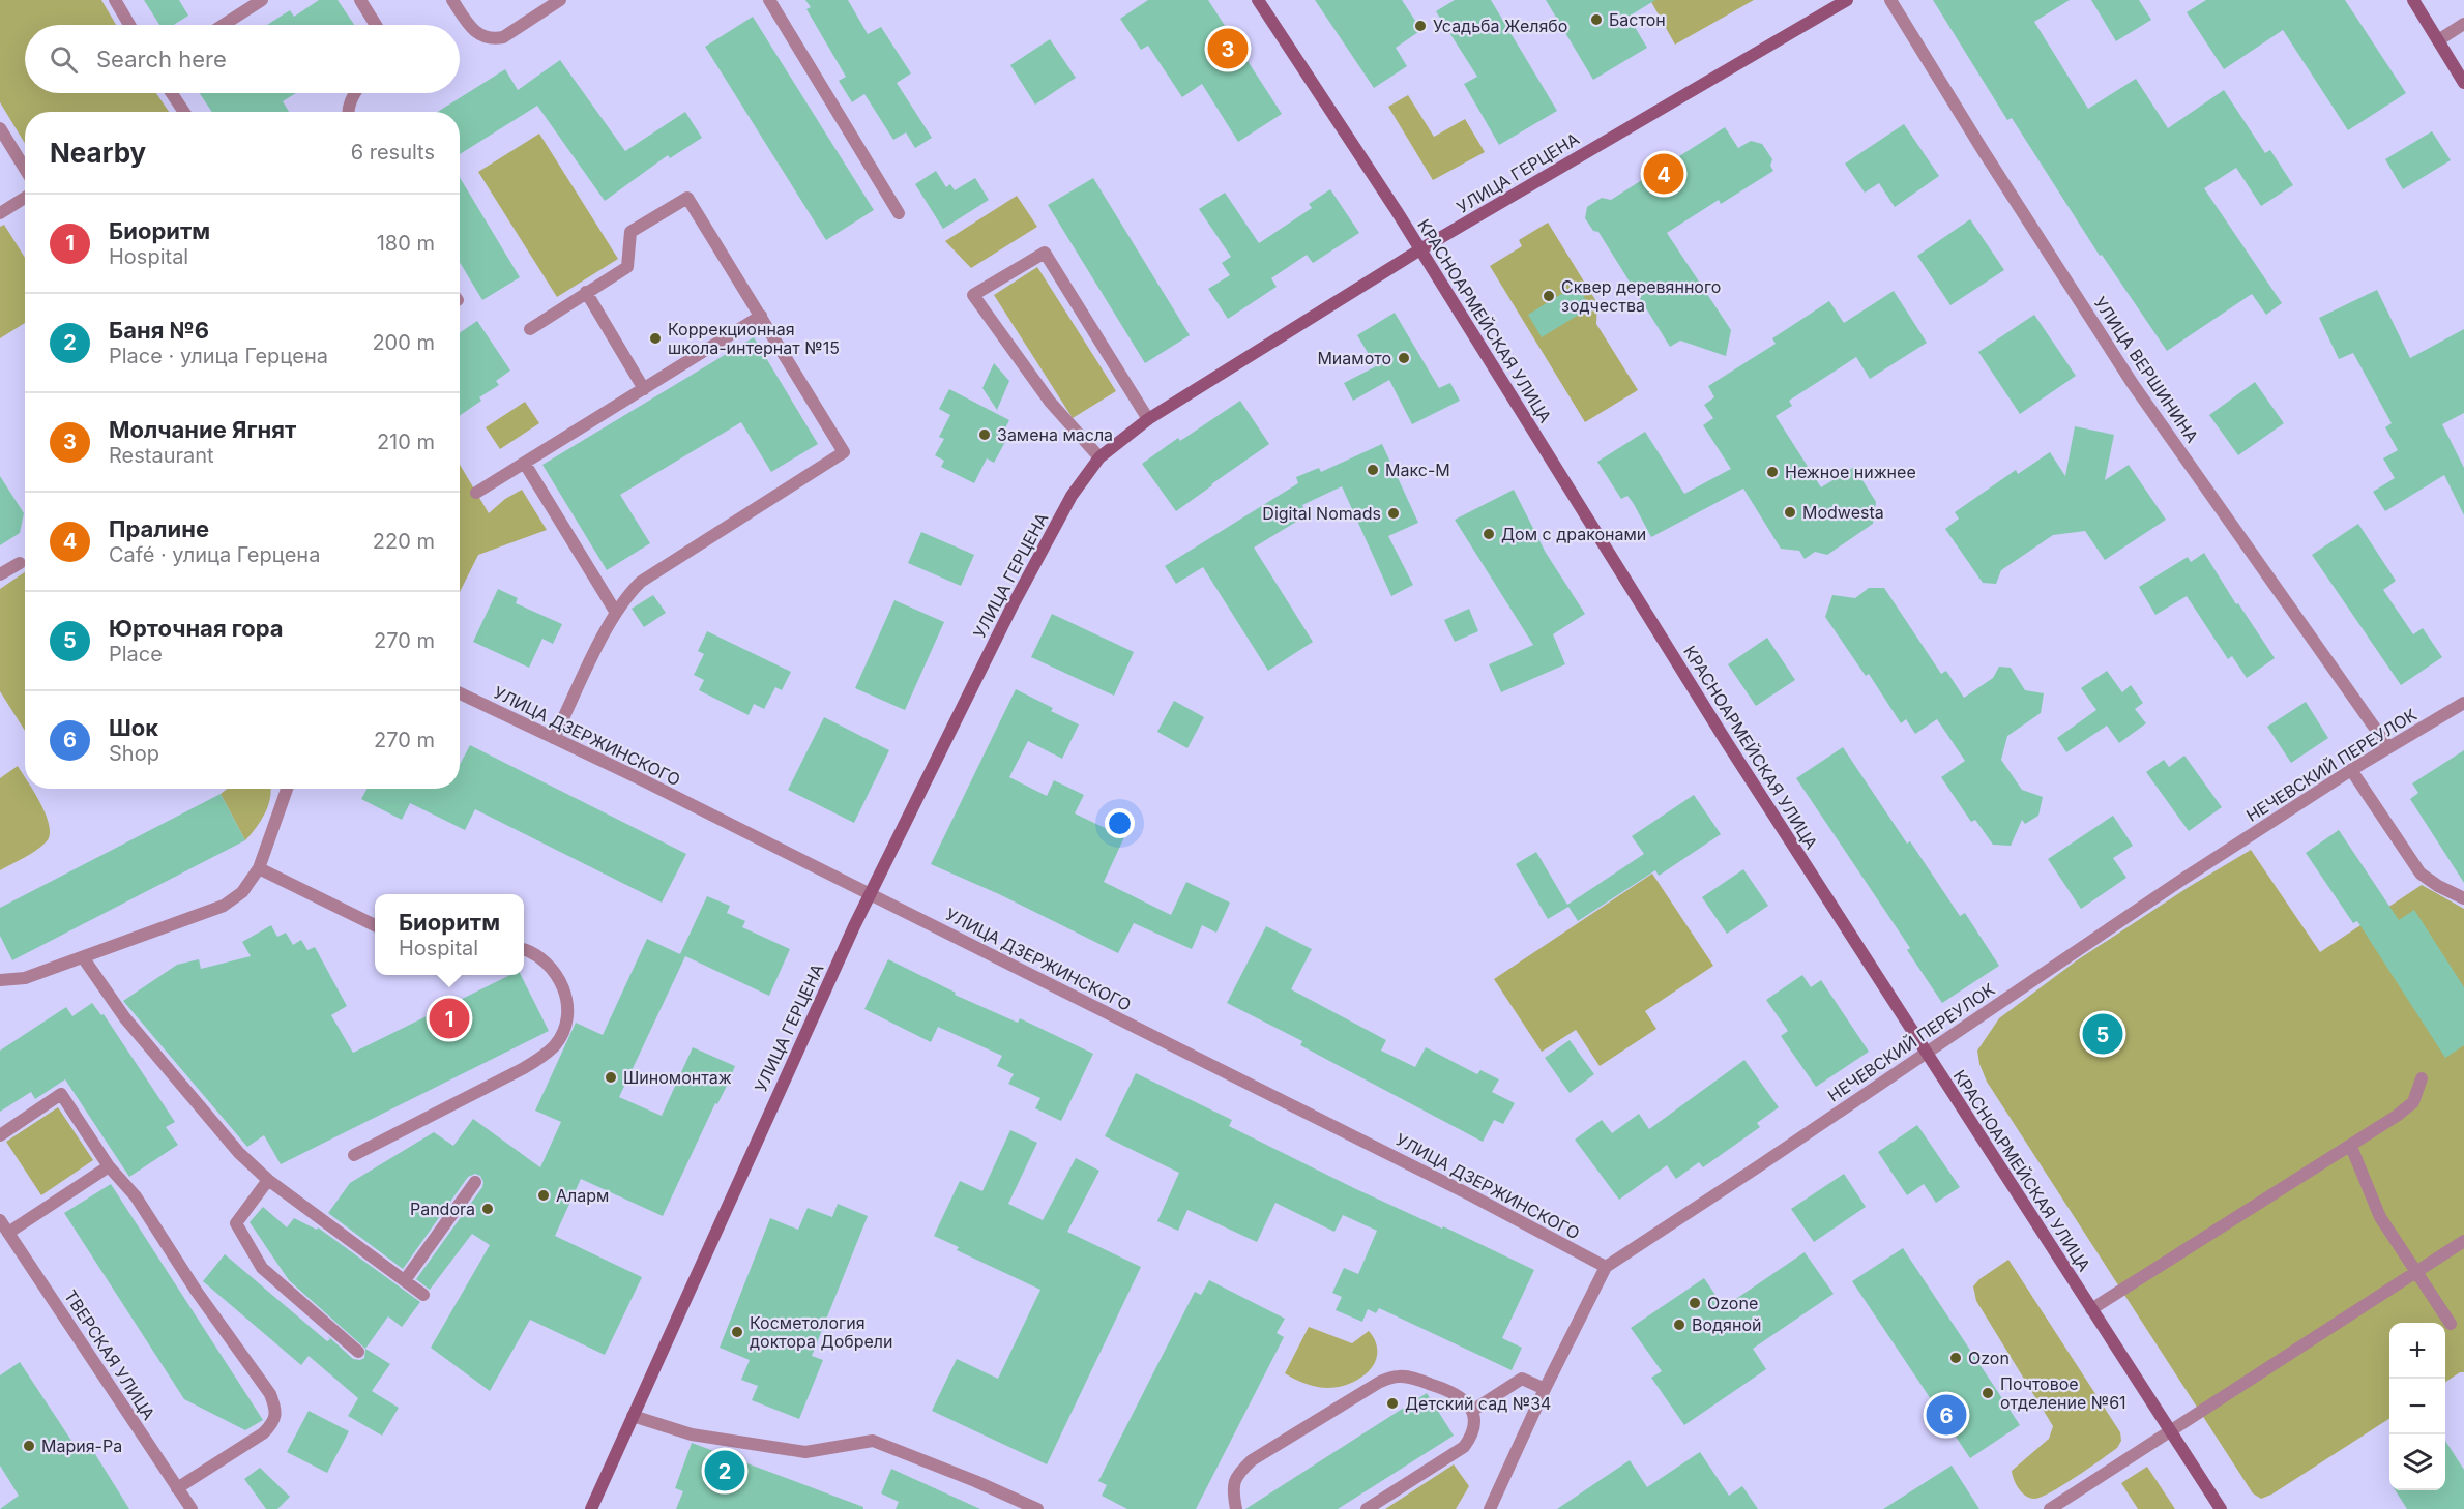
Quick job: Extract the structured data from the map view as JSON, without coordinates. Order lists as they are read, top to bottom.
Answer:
{
  "streets": {
    "street": [
      "УЛИЦА ГЕРЦЕНА",
      "КРАСНОАРМЕЙСКАЯ УЛИЦА",
      "УЛИЦА ВЕРШИНИНА",
      "УЛИЦА ДЗЕРЖИНСКОГО",
      "НЕЧЕВСКИЙ ПЕРЕУЛОК",
      "ТВЕРСКАЯ УЛИЦА"
    ]
  },
  "crossings": [
    ["УЛИЦА ГЕРЦЕНА", "КРАСНОАРМЕЙСКАЯ УЛИЦА"],
    ["УЛИЦА ГЕРЦЕНА", "УЛИЦА ДЗЕРЖИНСКОГО"],
    ["КРАСНОАРМЕЙСКАЯ УЛИЦА", "НЕЧЕВСКИЙ ПЕРЕУЛОК"],
    ["УЛИЦА ВЕРШИНИНА", "НЕЧЕВСКИЙ ПЕРЕУЛОК"],
    ["УЛИЦА ДЗЕРЖИНСКОГО", "НЕЧЕВСКИЙ ПЕРЕУЛОК"]
  ],
  "places": [
    "Бастон",
    "Усадьба Желябо",
    "Сквер деревянного зодчества",
    "Коррекционная школа-интернат №15",
    "Миамото",
    "Замена масла",
    "Макс-М",
    "Нежное нижнее",
    "Modwesta",
    "Digital Nomads",
    "Дом с драконами",
    "Шиномонтаж",
    "Аларм",
    "Pandora",
    "Ozone",
    "Водяной",
    "Косметология доктора Добрели",
    "Ozon",
    "Почтовое отделение №61",
    "Детский сад №34",
    "Мария-Ра"
  ],
  "page": {
    "search": "Search here",
    "pins": [
      "3",
      "4",
      "1",
      "5",
      "6",
      "2"
    ],
    "heading": ["Nearby", "6 results"],
    "list": [
      {
        "mark": "1",
        "name": "Биоритм",
        "note": "Hospital",
        "value": "180 m"
      },
      {
        "mark": "2",
        "name": "Баня №6",
        "note": "Place · улица Герцена",
        "value": "200 m"
      },
      {
        "mark": "3",
        "name": "Молчание Ягнят",
        "note": "Restaurant",
        "value": "210 m"
      },
      {
        "mark": "4",
        "name": "Пралине",
        "note": "Café · улица Герцена",
        "value": "220 m"
      },
      {
        "mark": "5",
        "name": "Юрточная гора",
        "note": "Place",
        "value": "270 m"
      },
      {
        "mark": "6",
        "name": "Шок",
        "note": "Shop",
        "value": "270 m"
      }
    ],
    "popup": ["Биоритм", "Hospital"],
    "map_buttons": ["+", "−"]
  }
}
